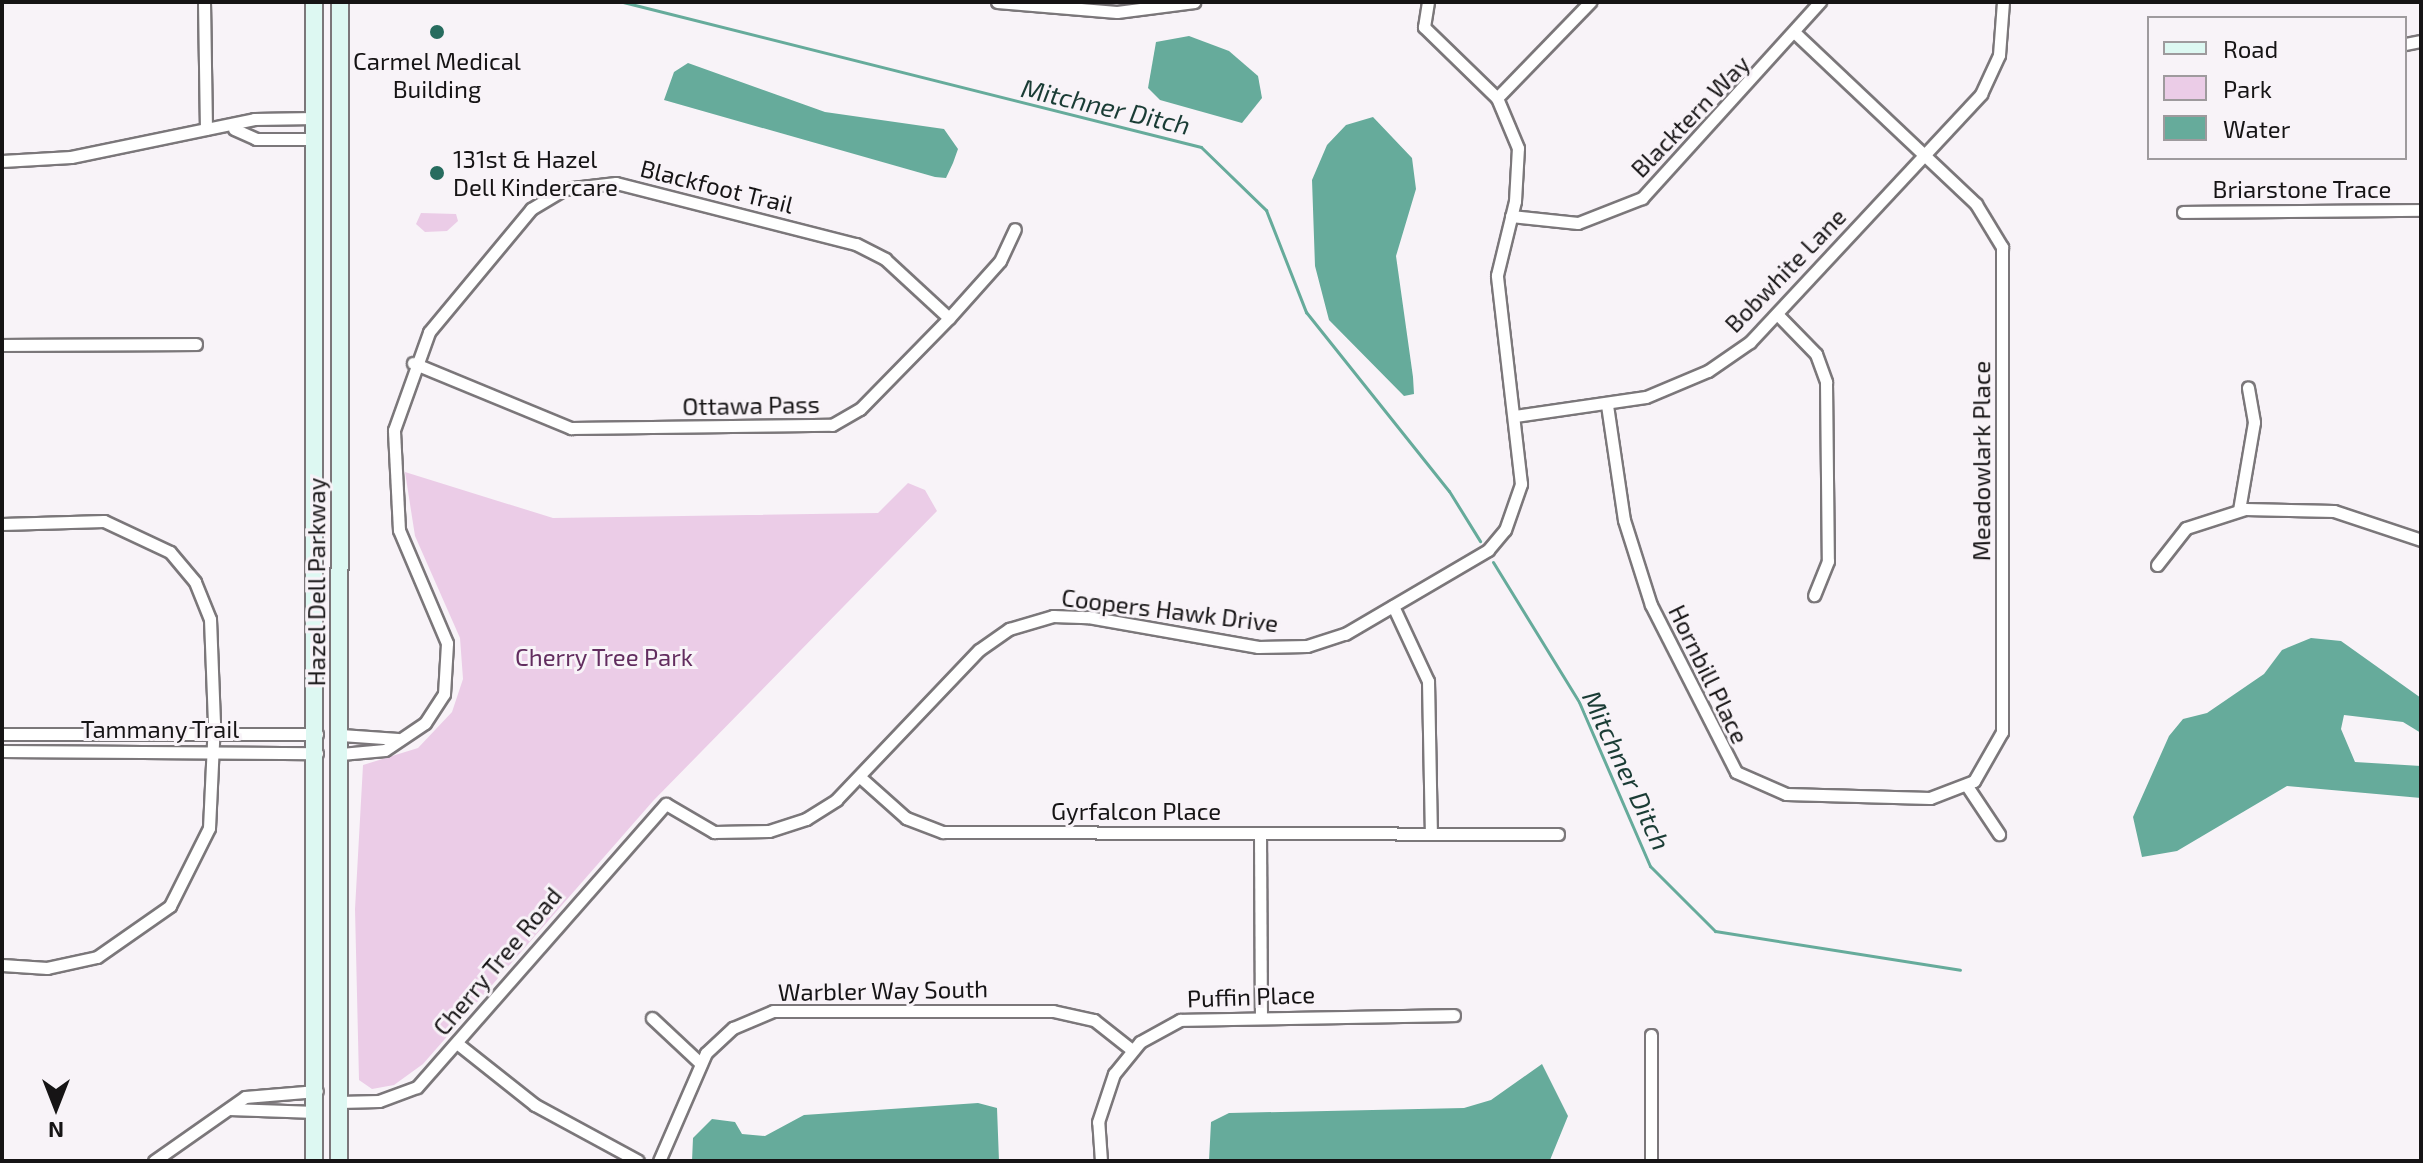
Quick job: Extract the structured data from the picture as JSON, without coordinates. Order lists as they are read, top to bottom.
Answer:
{
  "streets": {
    "main road": ["Hazel Dell Parkway"],
    "street": [
      "Blacktern Way",
      "Blackfoot Trail",
      "Briarstone Trace",
      "Bobwhite Lane",
      "Ottawa Pass",
      "Meadowlark Place",
      "Coopers Hawk Drive",
      "Hornbill Place",
      "Tammany Trail",
      "Gyrfalcon Place",
      "Cherry Tree Road",
      "Warbler Way South",
      "Puffin Place"
    ]
  },
  "crossings": [
    ["Blacktern Way", "Meadowlark Place"],
    ["Blacktern Way", "Coopers Hawk Drive"],
    ["Blackfoot Trail", "Ottawa Pass"],
    ["Blackfoot Trail", "Hazel Dell Parkway"],
    ["Bobwhite Lane", "Meadowlark Place"],
    ["Bobwhite Lane", "Coopers Hawk Drive"],
    ["Bobwhite Lane", "Hornbill Place"],
    ["Meadowlark Place", "Hornbill Place"],
    ["Hazel Dell Parkway", "Tammany Trail"],
    ["Hazel Dell Parkway", "Cherry Tree Road"],
    ["Coopers Hawk Drive", "Gyrfalcon Place"],
    ["Coopers Hawk Drive", "Cherry Tree Road"],
    ["Warbler Way South", "Puffin Place"]
  ],
  "water": ["Mitchner Ditch"],
  "parks": ["Cherry Tree Park"],
  "places": ["Carmel Medical Building", "131st & Hazel Dell Kindercare"],
  "legend": ["Road", "Park", "Water"],
  "north": "bottom"
}
